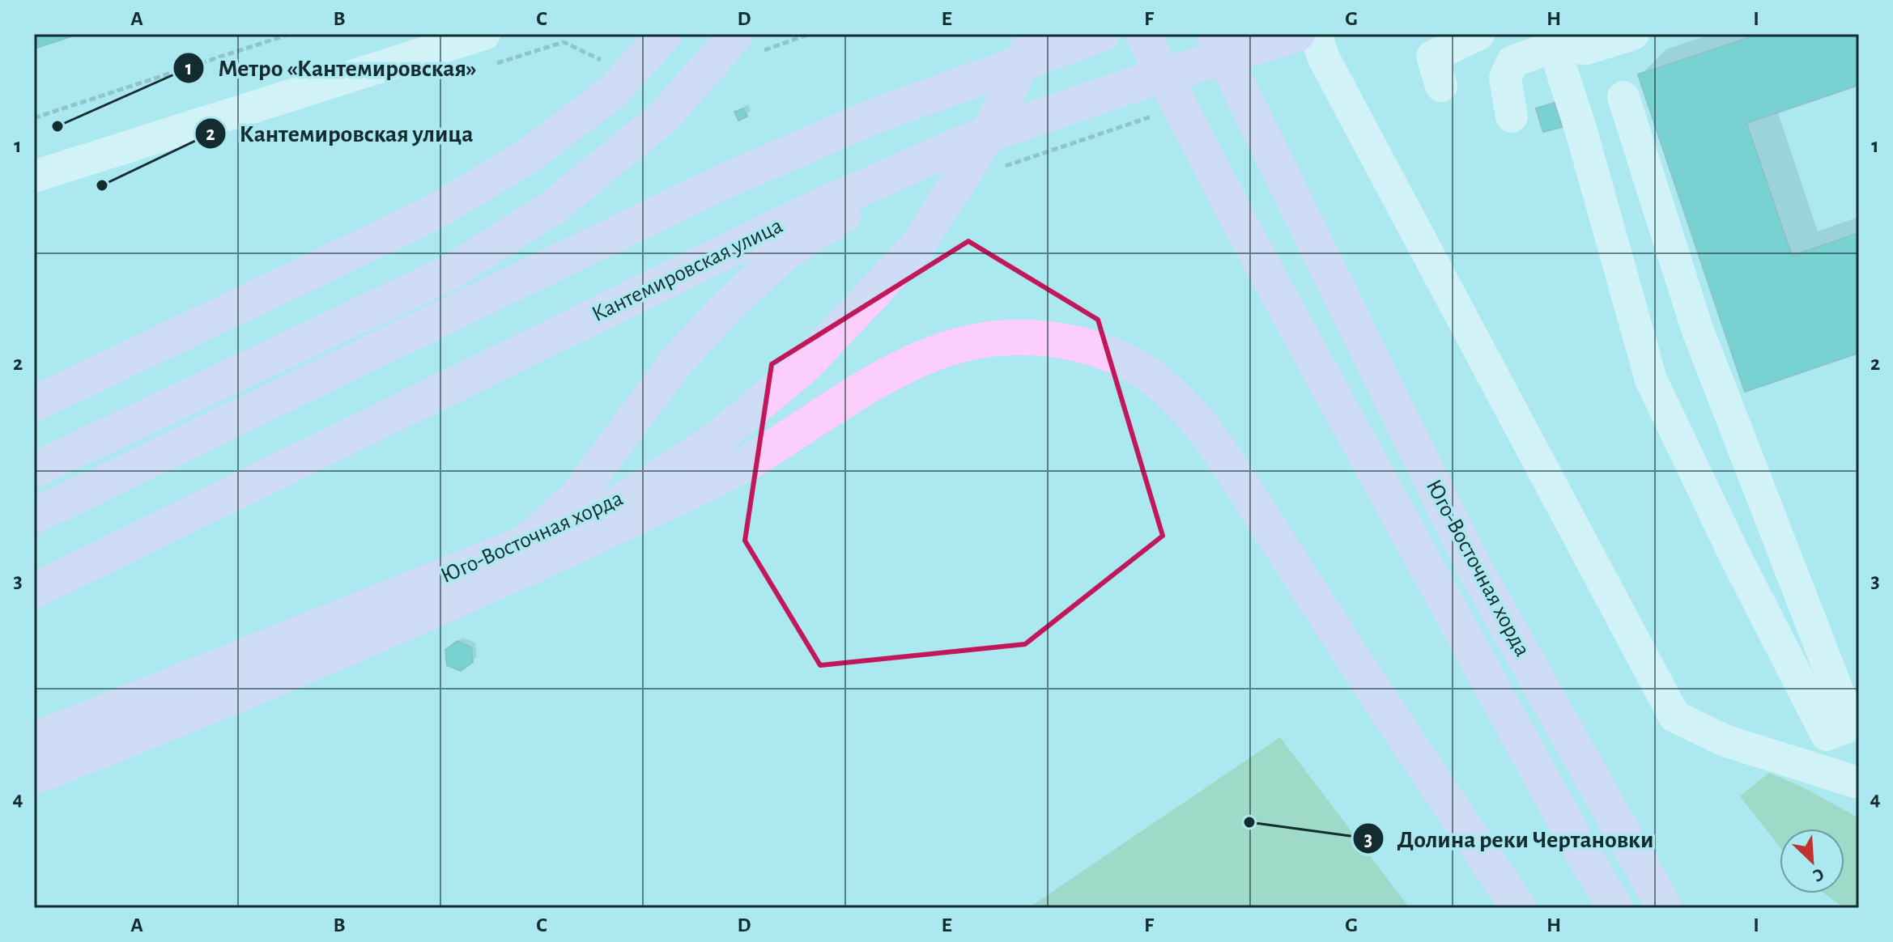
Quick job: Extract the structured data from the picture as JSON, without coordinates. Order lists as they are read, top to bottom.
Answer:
{
  "streets": {
    "main road": ["Кантемировская улица", "Юго-Восточная хорда"]
  },
  "places": ["Метро «Кантемировская»", "Кантемировская улица", "Долина реки Чертановки"],
  "north": "bottom right",
  "grid": {
    "columns": [
      "A",
      "B",
      "C",
      "D",
      "E",
      "F",
      "G",
      "H",
      "I"
    ],
    "rows": [
      "1",
      "2",
      "3",
      "4"
    ]
  }
}
